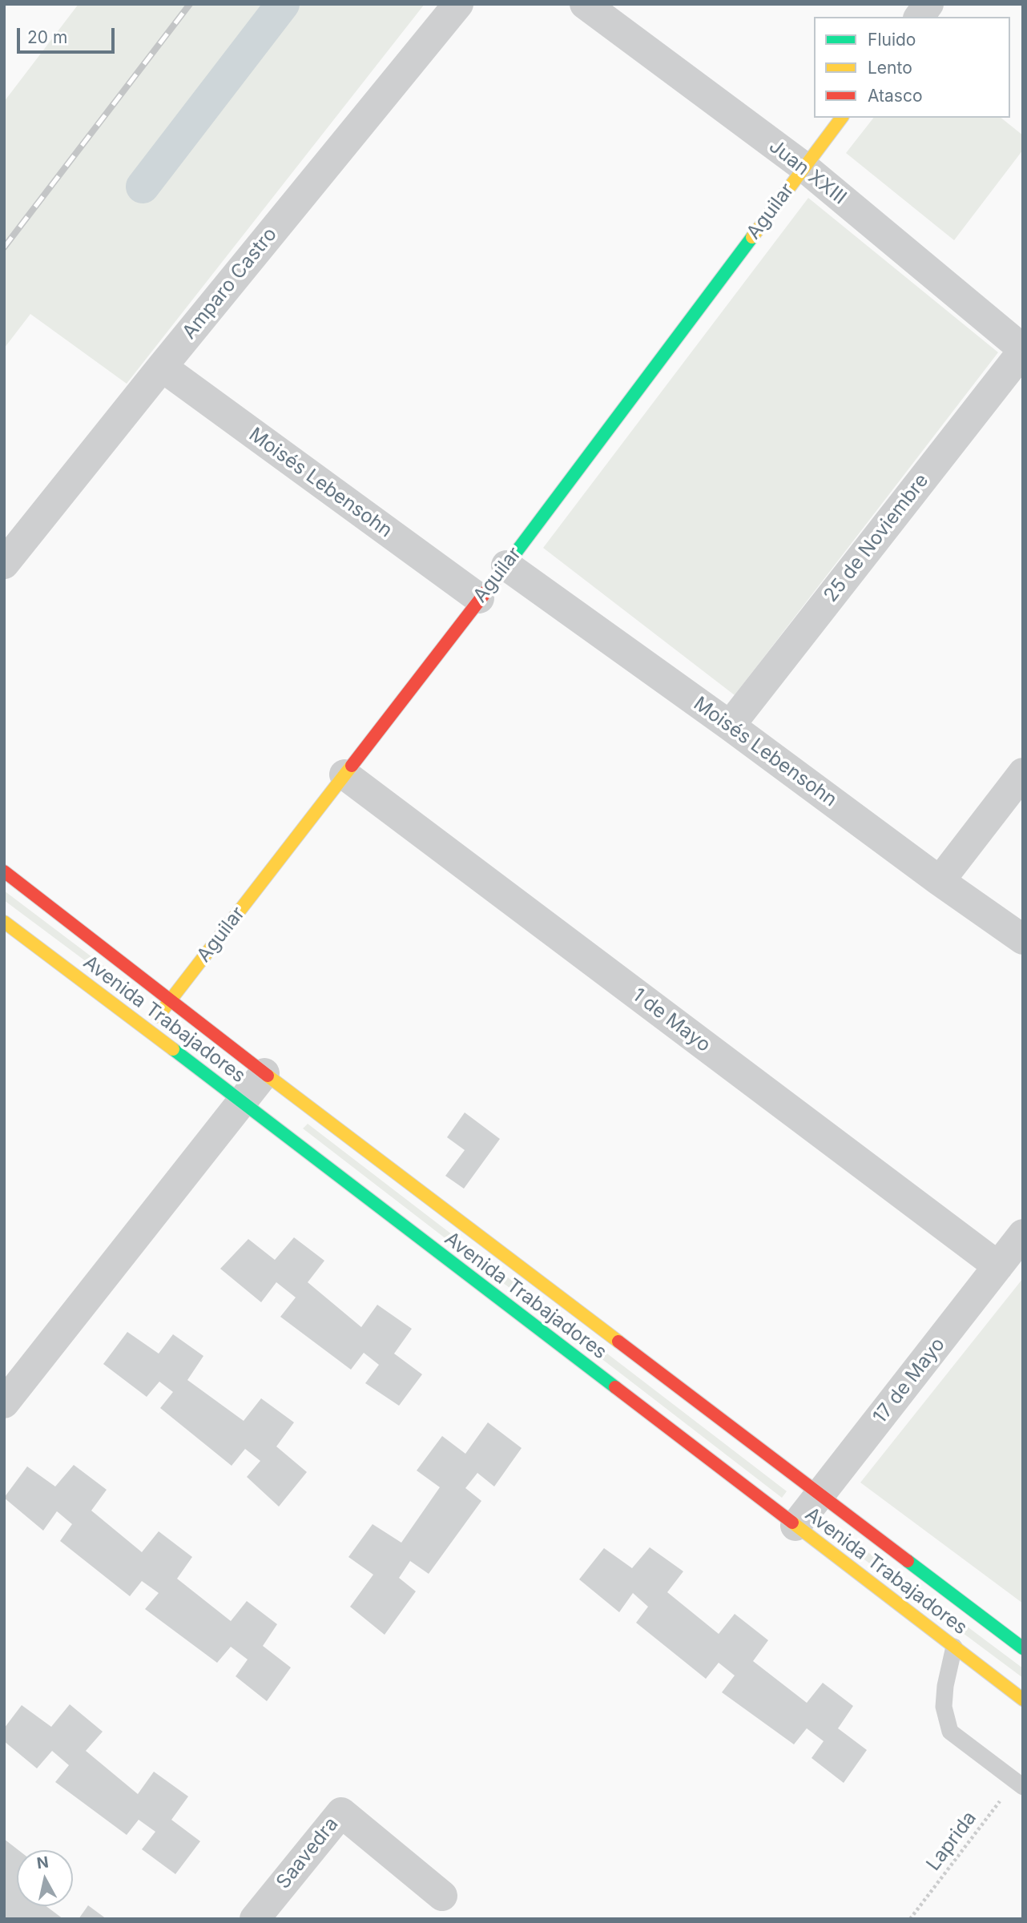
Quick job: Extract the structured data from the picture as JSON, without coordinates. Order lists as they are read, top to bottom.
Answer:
{
  "streets": {
    "main road": ["Aguilar", "Avenida Trabajadores"],
    "street": [
      "Juan XXIII",
      "Amparo Castro",
      "Moisés Lebensohn",
      "25 de Noviembre",
      "1 de Mayo",
      "17 de Mayo",
      "Saavedra"
    ],
    "path": ["Laprida"]
  },
  "crossings": [
    ["Juan XXIII", "Aguilar"],
    ["Juan XXIII", "25 de Noviembre"],
    ["Aguilar", "Moisés Lebensohn"],
    ["Aguilar", "Avenida Trabajadores"],
    ["Aguilar", "1 de Mayo"],
    ["Amparo Castro", "Moisés Lebensohn"],
    ["Moisés Lebensohn", "25 de Noviembre"],
    ["Avenida Trabajadores", "17 de Mayo"],
    ["1 de Mayo", "17 de Mayo"]
  ],
  "legend": ["Fluido", "Lento", "Atasco"],
  "scale_bar": "20 m",
  "north": "top"
}
